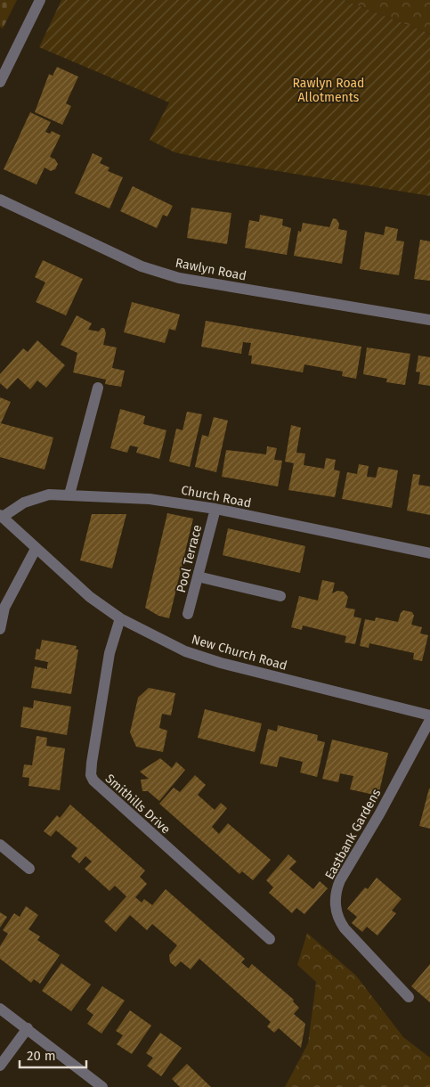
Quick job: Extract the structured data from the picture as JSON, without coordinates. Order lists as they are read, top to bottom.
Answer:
{
  "streets": {
    "street": [
      "Rawlyn Road",
      "Church Road",
      "Pool Terrace",
      "New Church Road",
      "Smithills Drive",
      "Eastbank Gardens"
    ]
  },
  "crossings": [
    ["Church Road", "Pool Terrace"],
    ["Church Road", "New Church Road"],
    ["New Church Road", "Smithills Drive"]
  ],
  "parks": ["Rawlyn Road Allotments"],
  "scale_bar": "20 m"
}
